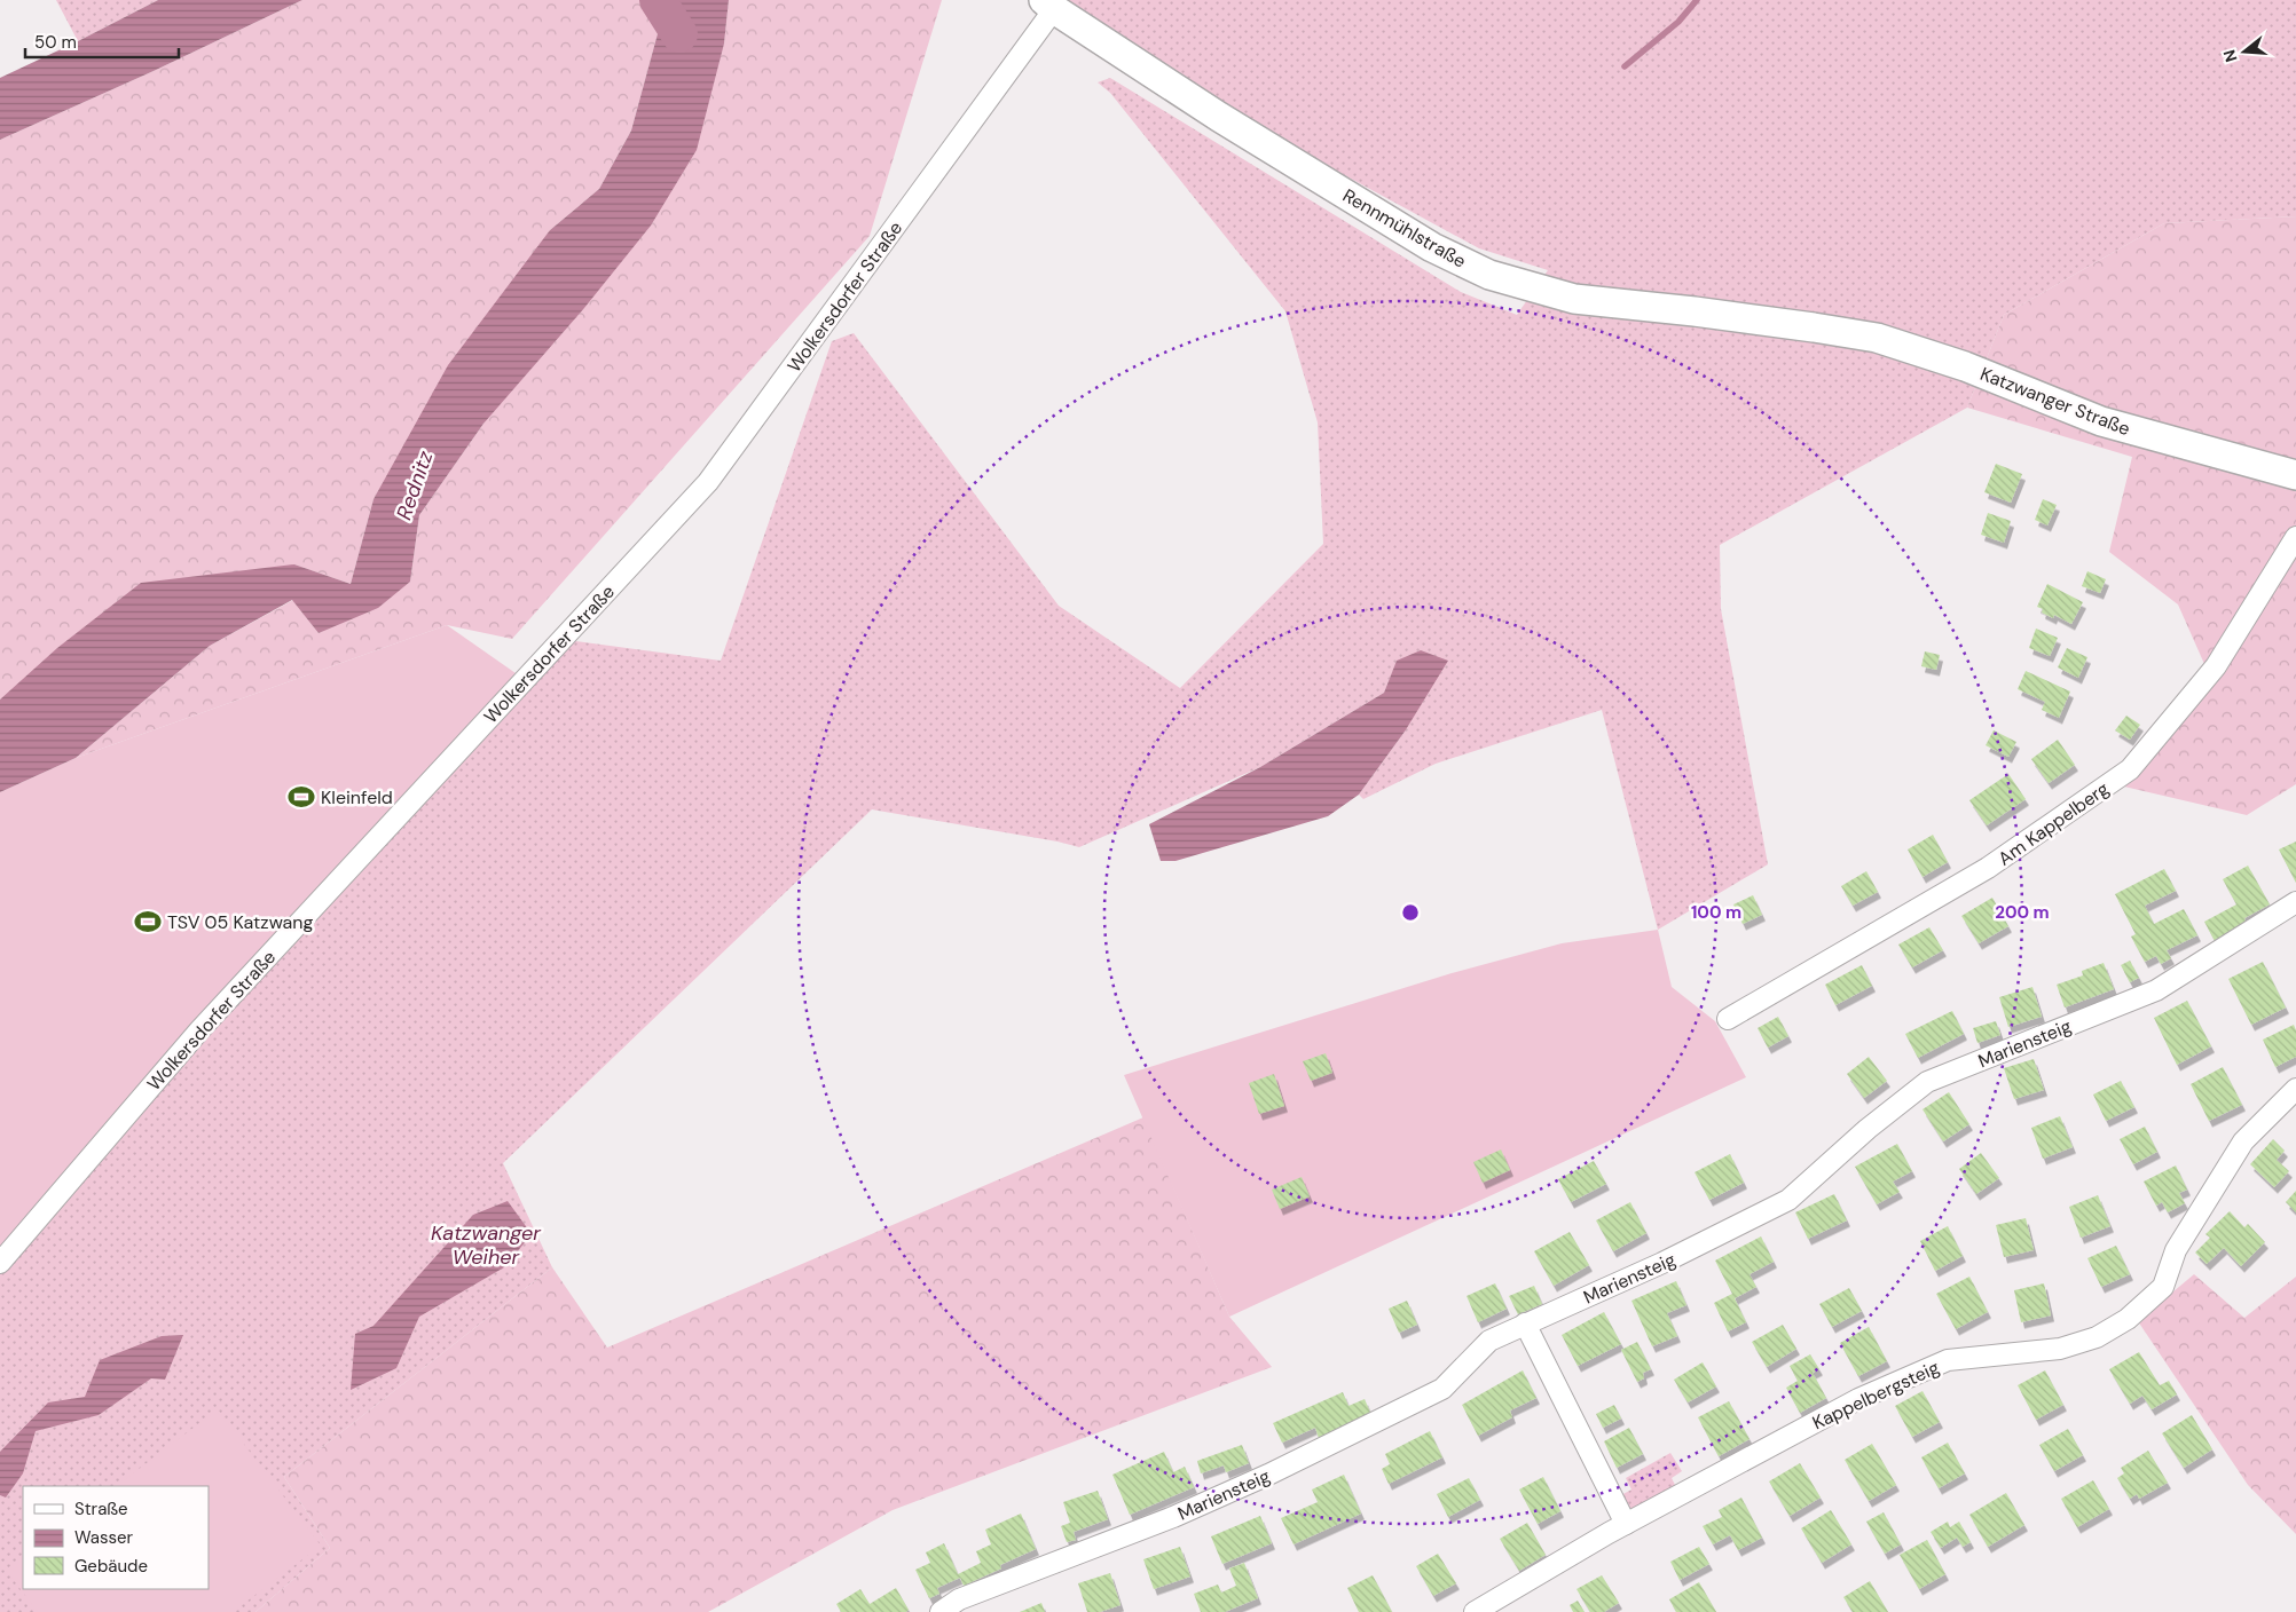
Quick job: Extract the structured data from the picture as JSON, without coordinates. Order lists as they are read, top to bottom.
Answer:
{
  "streets": {
    "main road": ["Rennmühlstraße", "Katzwanger Straße"],
    "street": [
      "Wolkersdorfer Straße",
      "Am Kappelberg",
      "Mariensteig",
      "Kappelbergsteig"
    ]
  },
  "crossings": [
    ["Rennmühlstraße", "Wolkersdorfer Straße"],
    ["Rennmühlstraße", "Katzwanger Straße"]
  ],
  "water": ["Rednitz", "Katzwanger Weiher"],
  "places": {
    "sports": ["Kleinfeld", "TSV 05 Katzwang"]
  },
  "legend": ["Straße", "Wasser", "Gebäude"],
  "scale_bar": "50 m",
  "north": "left",
  "rings": ["100 m", "200 m"]
}
